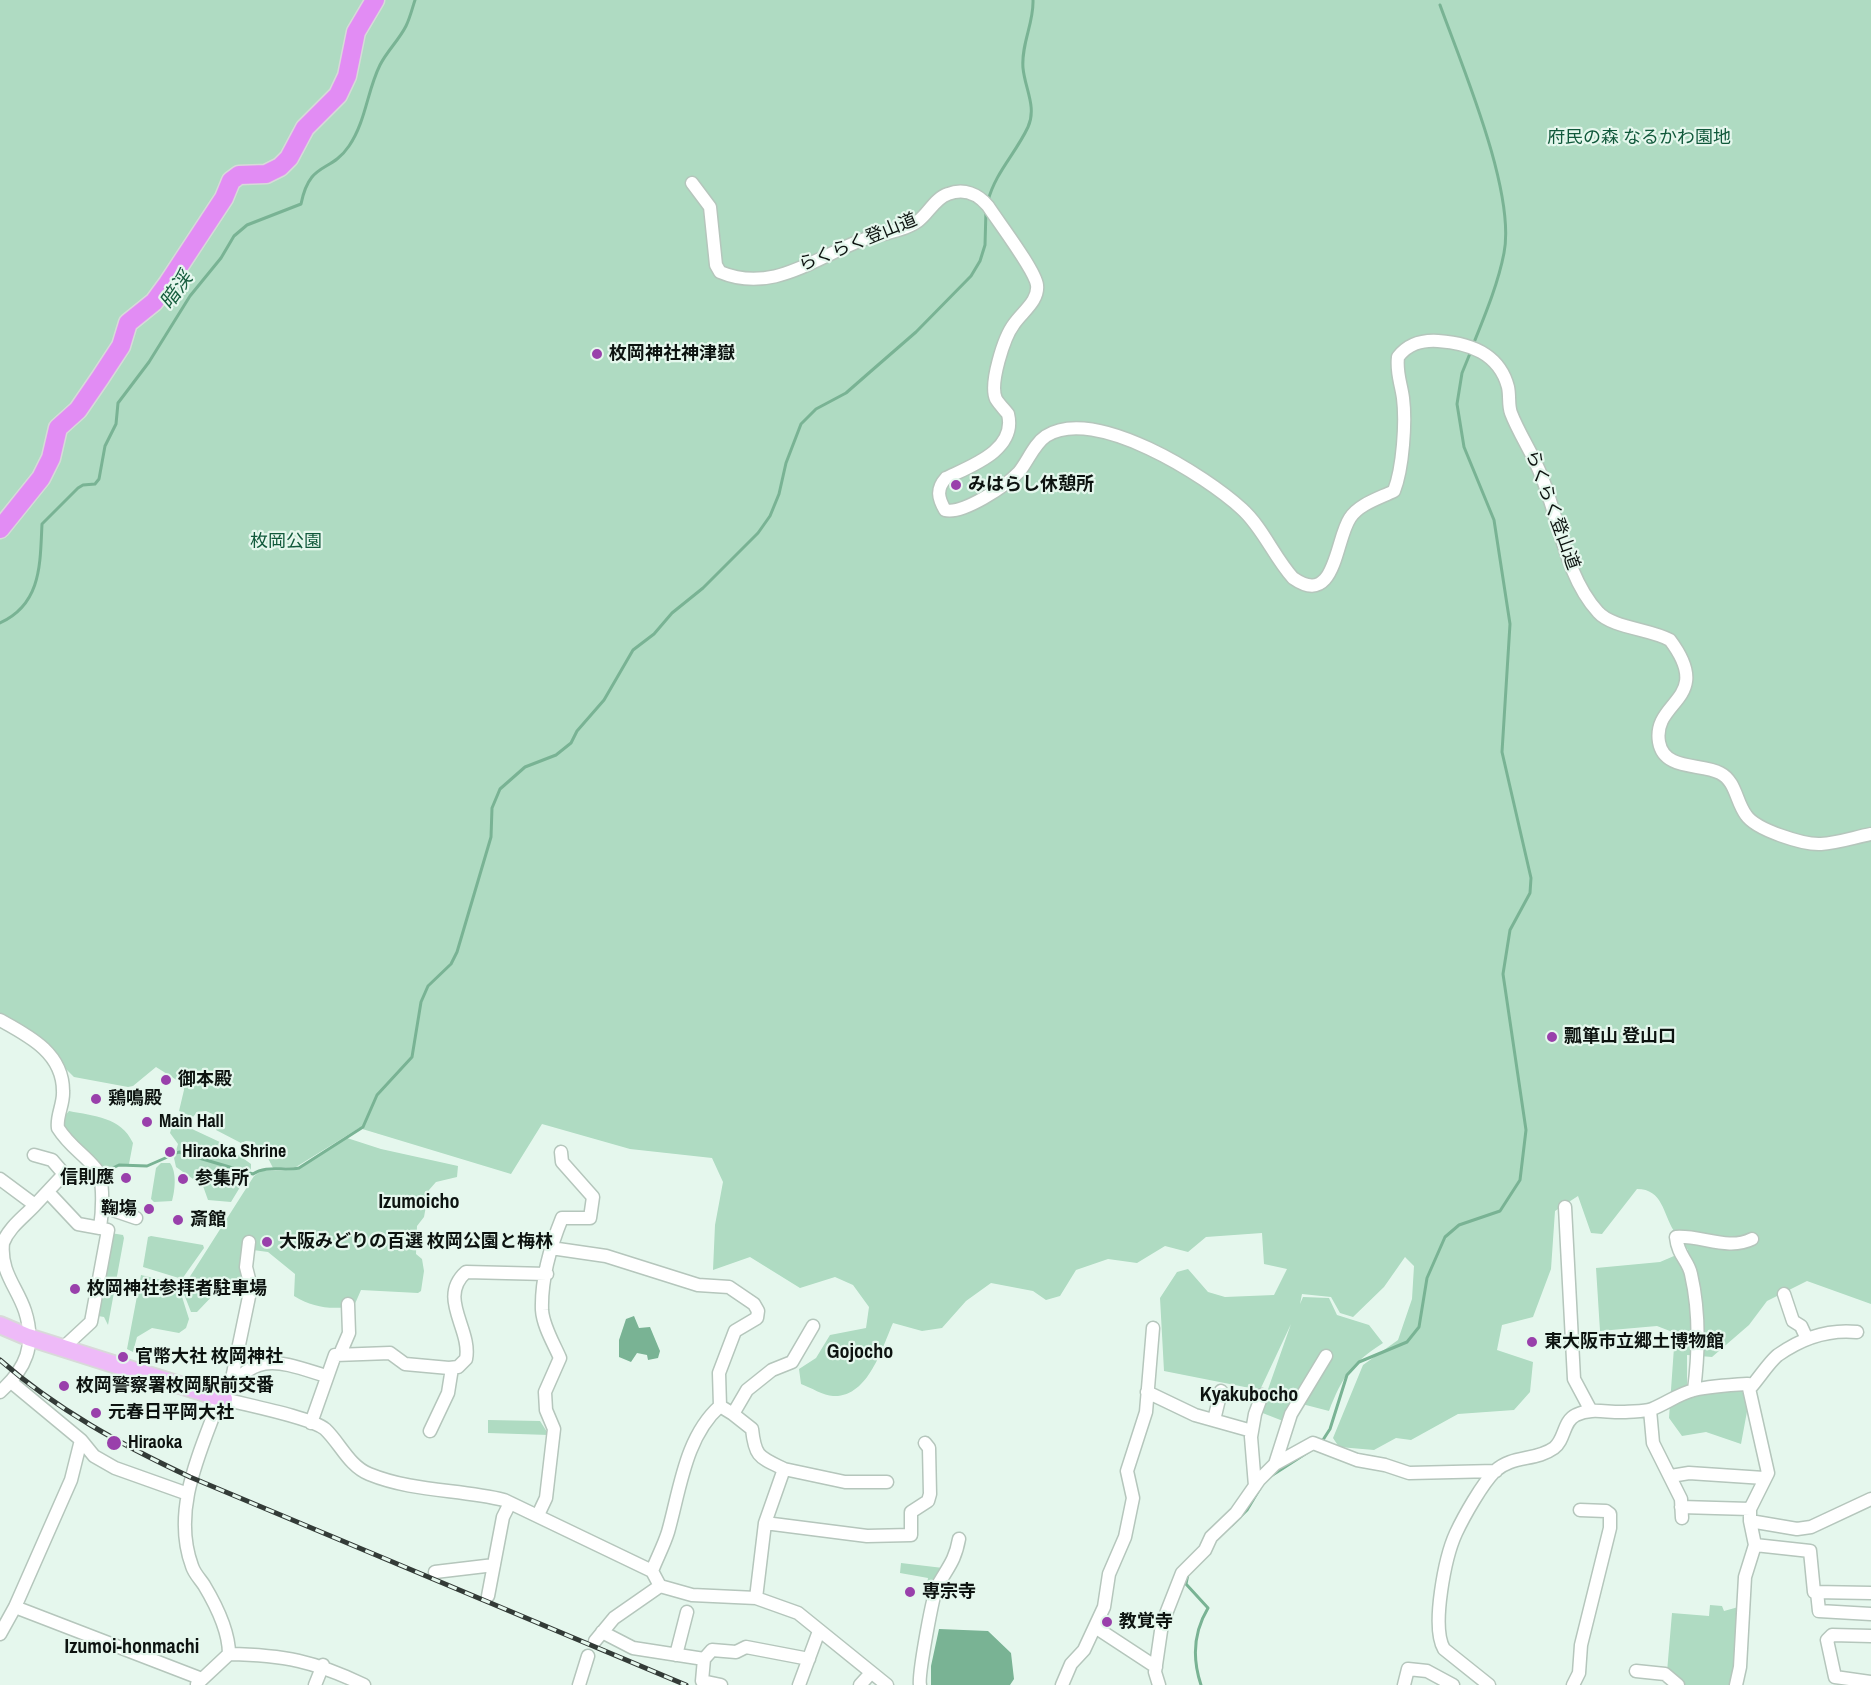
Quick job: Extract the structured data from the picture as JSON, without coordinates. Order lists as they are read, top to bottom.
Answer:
{
  "streets": {
    "street": ["らくらく登山道"]
  },
  "districts": [
    "Izumoicho",
    "Gojocho",
    "Kyakubocho",
    "Izumoi-honmachi"
  ],
  "water": ["暗渓"],
  "parks": ["府民の森 なるかわ園地", "枚岡公園"],
  "places": [
    "枚岡神社神津嶽",
    "みはらし休憩所",
    "瓢箪山 登山口",
    "御本殿",
    "鶏鳴殿",
    "Main Hall",
    "Hiraoka Shrine",
    "信則應",
    "参集所",
    "鞠塲",
    "斎館",
    "大阪みどりの百選 枚岡公園と梅林",
    "枚岡神社参拝者駐車場",
    "東大阪市立郷土博物館",
    "官幣大社 枚岡神社",
    "枚岡警察署枚岡駅前交番",
    "元春日平岡大社",
    "Hiraoka",
    "専宗寺",
    "教覚寺"
  ]
}
